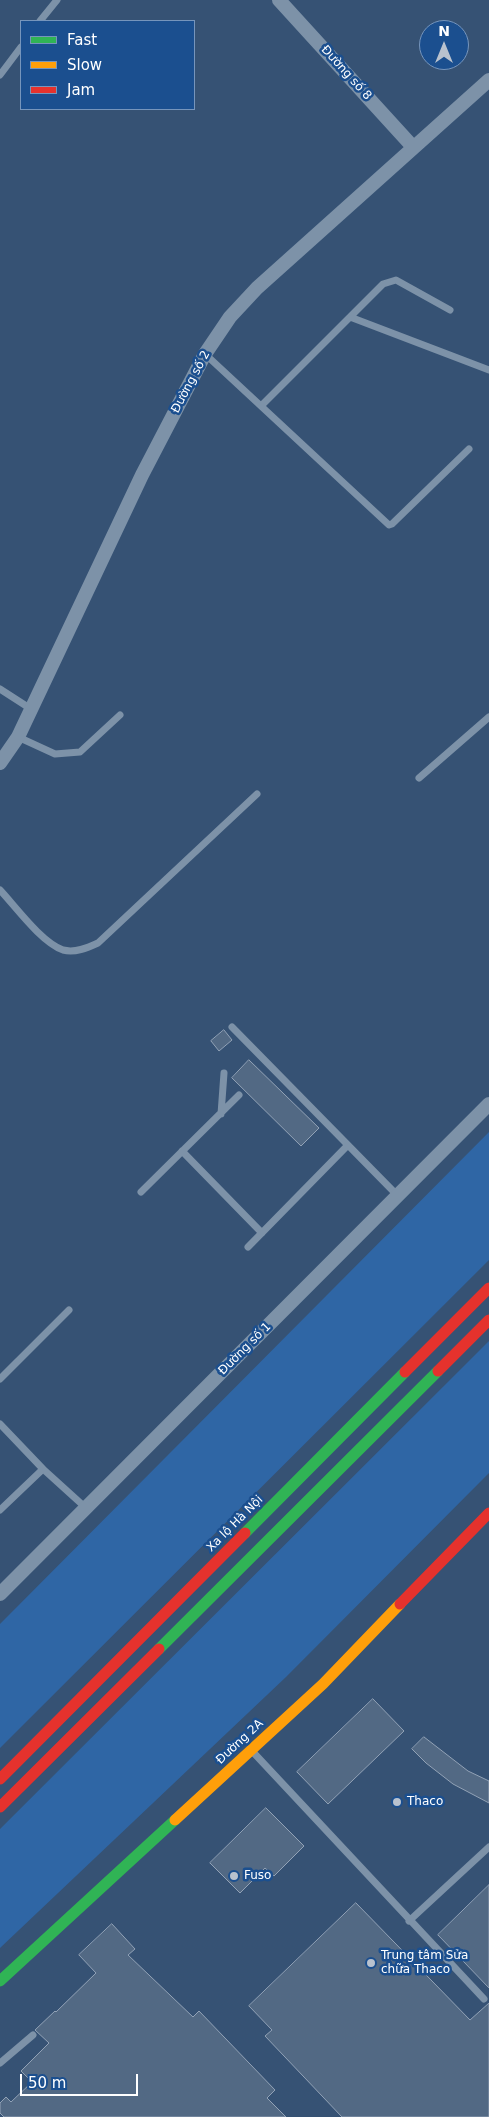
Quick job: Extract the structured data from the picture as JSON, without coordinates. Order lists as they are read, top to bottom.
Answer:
{
  "streets": {
    "main road": ["Xa lộ Hà Nội", "Đường 2A"],
    "street": ["Đường số 8", "Đường số 2", "Đường số 1"]
  },
  "crossings": [
    ["Đường số 8", "Đường số 2"]
  ],
  "places": ["Thaco", "Fuso", "Trung tâm Sửa chữa Thaco"],
  "legend": ["Fast", "Slow", "Jam"],
  "scale_bar": "50 m",
  "north": "top"
}
